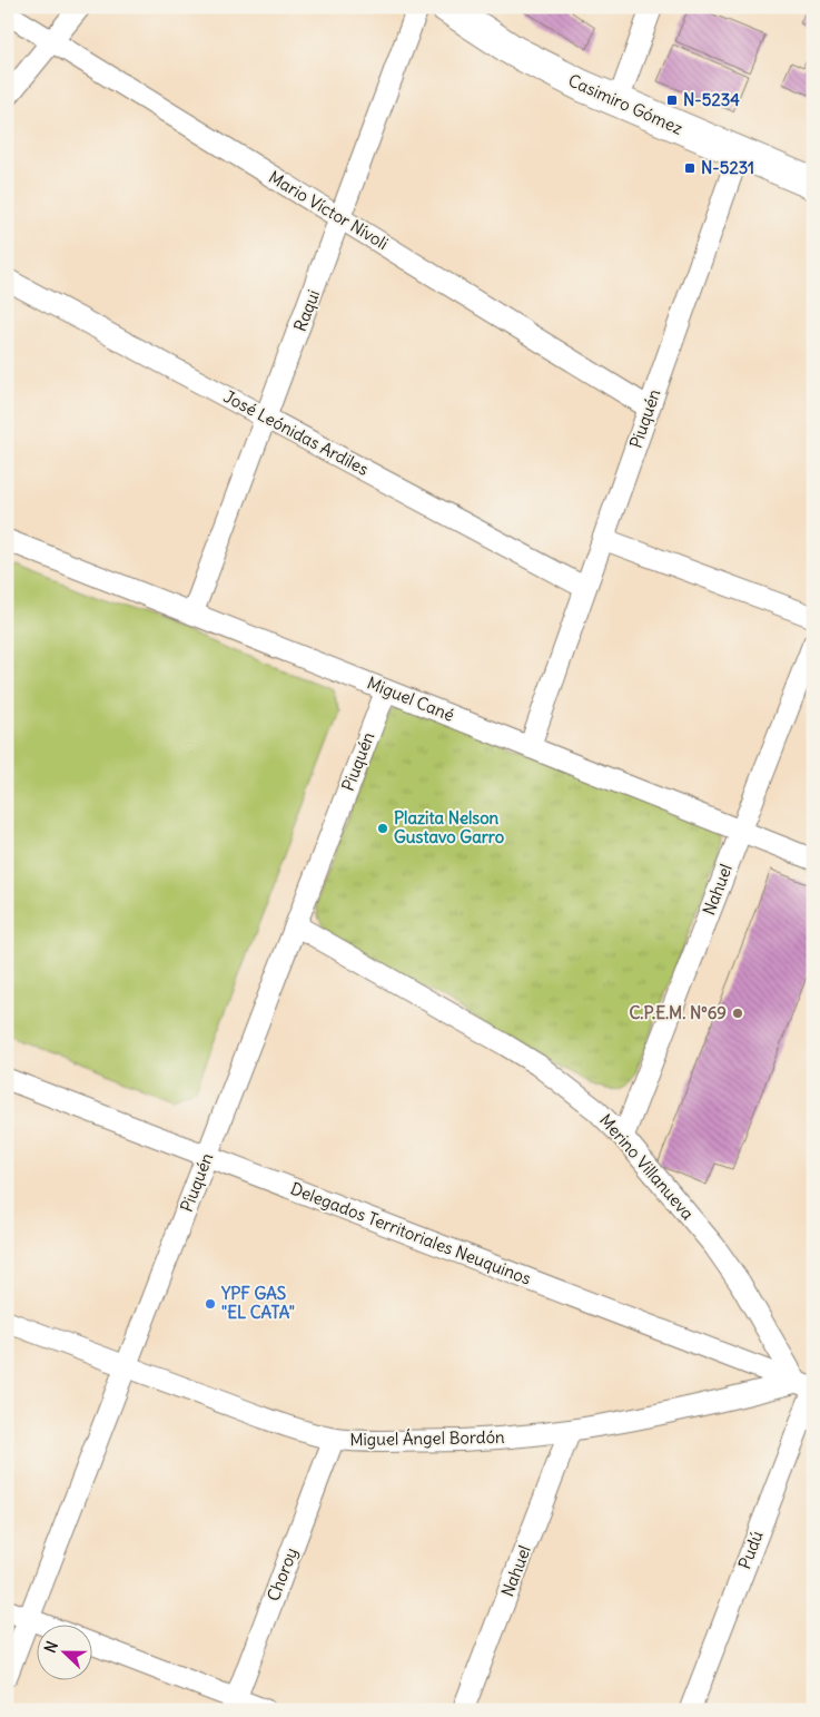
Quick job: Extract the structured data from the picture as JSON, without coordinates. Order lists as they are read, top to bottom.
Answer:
{
  "streets": {
    "main road": ["Casimiro Gómez"],
    "street": [
      "Mario Víctor Nívoli",
      "Raqui",
      "Piuquén",
      "José Leónidas Ardiles",
      "Miguel Cané",
      "Nahuel",
      "Merino Villanueva",
      "Delegados Territoriales Neuquinos",
      "Miguel Ángel Bordón",
      "Pudú",
      "Choroy"
    ]
  },
  "crossings": [
    ["Casimiro Gómez", "Piuquén"],
    ["Mario Víctor Nívoli", "Raqui"],
    ["Mario Víctor Nívoli", "Piuquén"],
    ["Raqui", "José Leónidas Ardiles"],
    ["Raqui", "Miguel Cané"],
    ["Piuquén", "José Leónidas Ardiles"],
    ["Piuquén", "Miguel Cané"],
    ["Piuquén", "Merino Villanueva"],
    ["Piuquén", "Delegados Territoriales Neuquinos"],
    ["Piuquén", "Miguel Ángel Bordón"],
    ["Miguel Cané", "Nahuel"],
    ["Nahuel", "Merino Villanueva"],
    ["Nahuel", "Miguel Ángel Bordón"],
    ["Merino Villanueva", "Delegados Territoriales Neuquinos"],
    ["Merino Villanueva", "Miguel Ángel Bordón"],
    ["Merino Villanueva", "Pudú"],
    ["Delegados Territoriales Neuquinos", "Miguel Ángel Bordón"],
    ["Delegados Territoriales Neuquinos", "Pudú"],
    ["Miguel Ángel Bordón", "Pudú"],
    ["Miguel Ángel Bordón", "Choroy"]
  ],
  "places": {
    "transit": ["N-5234", "N-5231"],
    "other": ["Plazita Nelson Gustavo Garro", "C.P.E.M. Nº69", "YPF GAS \"EL CATA\""]
  },
  "north": "left"
}
